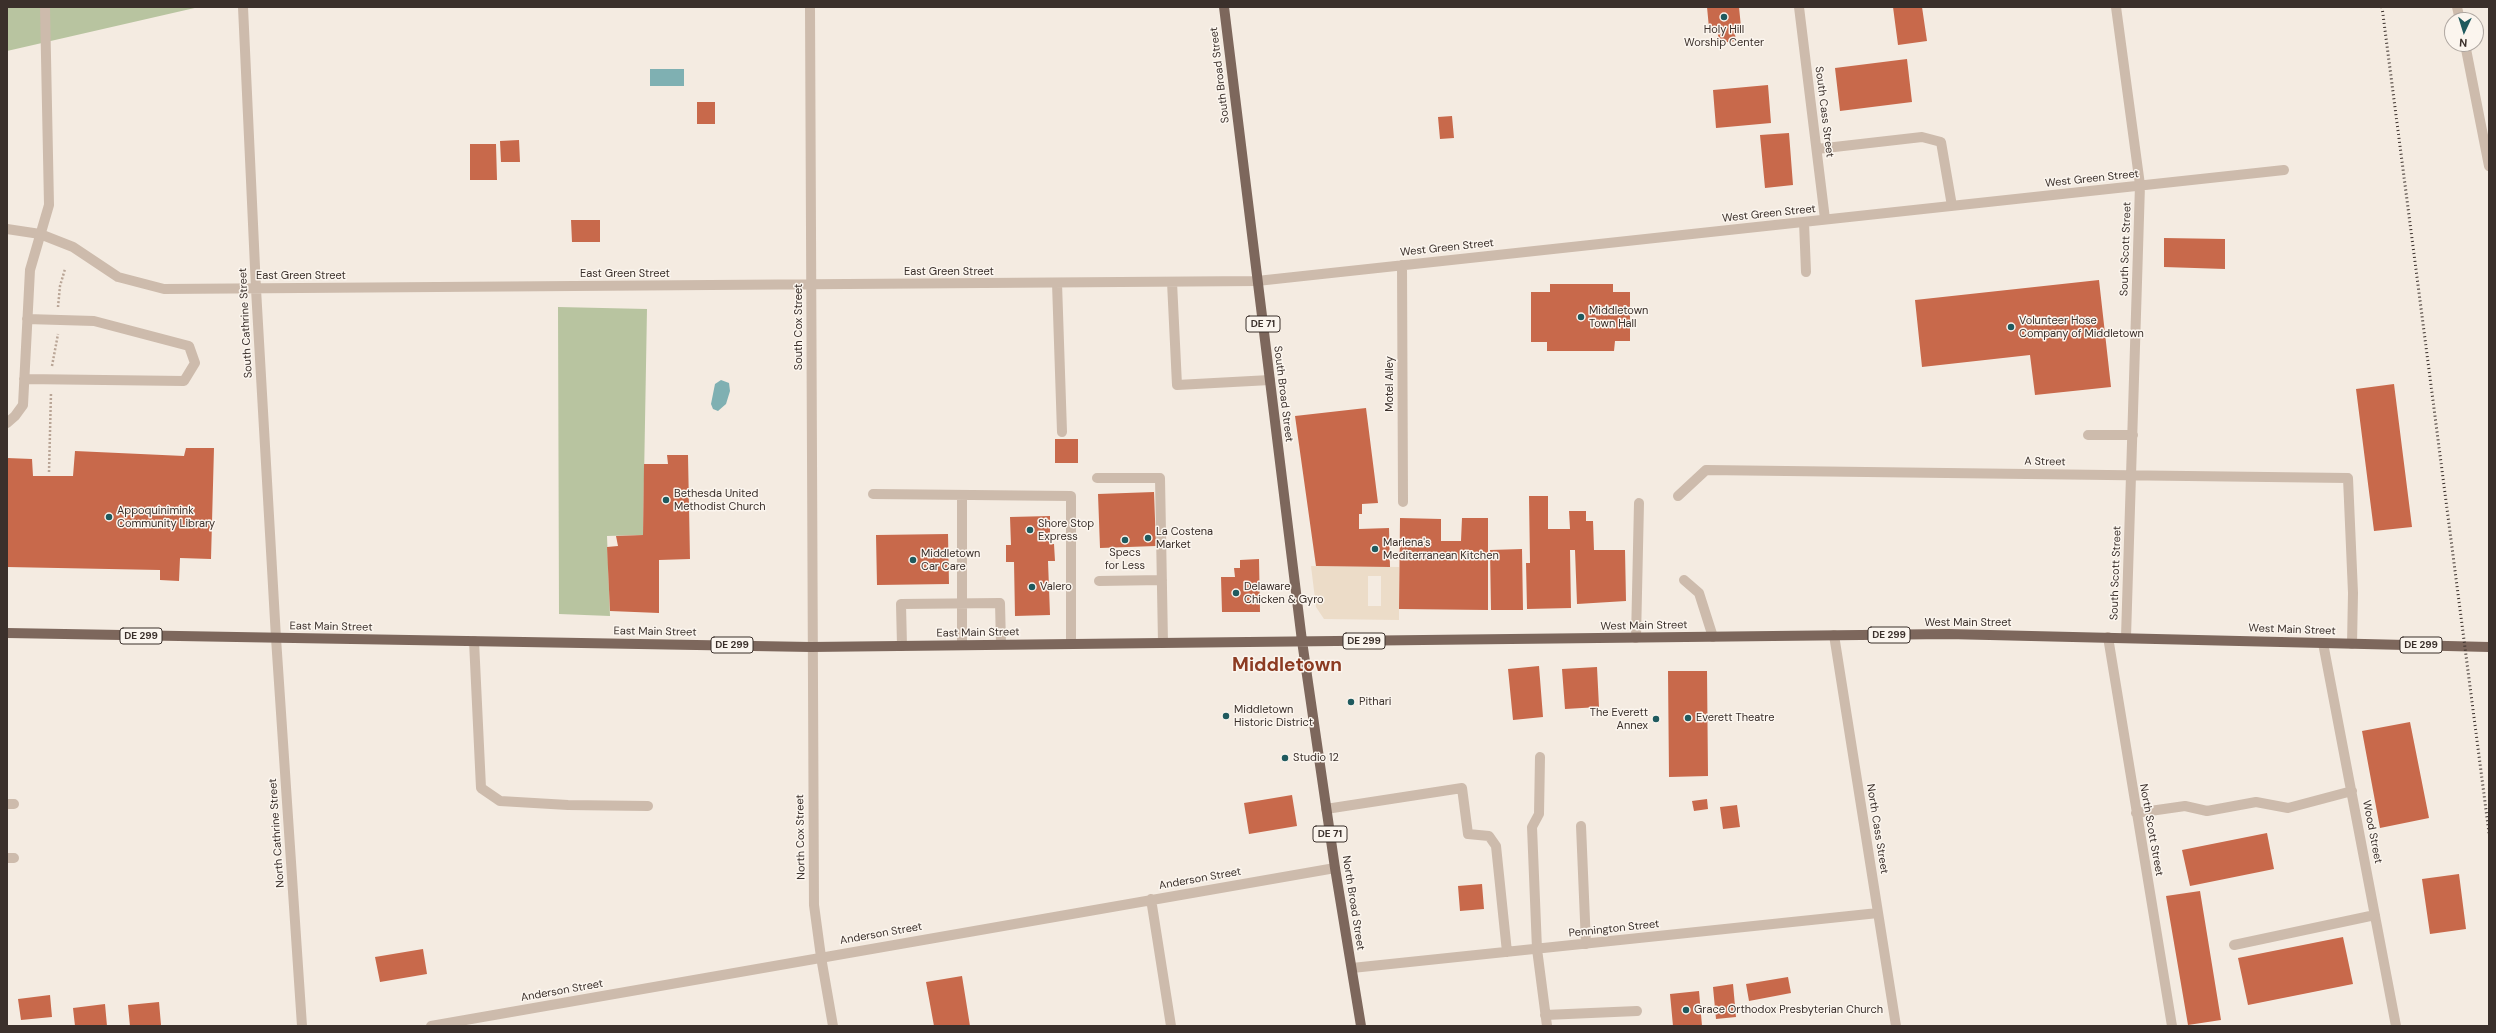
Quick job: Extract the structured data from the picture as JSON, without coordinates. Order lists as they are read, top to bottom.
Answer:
{
  "streets": {
    "main road": [
      "South Broad Street",
      "DE 71",
      "West Main Street",
      "East Main Street",
      "DE 299",
      "North Broad Street"
    ],
    "street": [
      "South Cass Street",
      "West Green Street",
      "South Scott Street",
      "East Green Street",
      "South Cathrine Street",
      "South Cox Street",
      "Motel Alley",
      "A Street",
      "North Cass Street",
      "North Scott Street",
      "Wood Street",
      "North Cathrine Street",
      "North Cox Street",
      "Anderson Street",
      "Pennington Street"
    ]
  },
  "crossings": [
    ["South Broad Street", "West Green Street"],
    ["South Broad Street", "East Green Street"],
    ["South Broad Street", "West Main Street"],
    ["South Broad Street", "East Main Street"],
    ["South Broad Street", "North Broad Street"],
    ["South Cass Street", "West Green Street"],
    ["West Green Street", "South Scott Street"],
    ["West Green Street", "East Green Street"],
    ["West Green Street", "Motel Alley"],
    ["South Scott Street", "A Street"],
    ["South Scott Street", "West Main Street"],
    ["East Green Street", "South Cathrine Street"],
    ["East Green Street", "South Cox Street"],
    ["South Cathrine Street", "East Main Street"],
    ["South Cathrine Street", "North Cathrine Street"],
    ["South Cox Street", "East Main Street"],
    ["South Cox Street", "North Cox Street"],
    ["A Street", "West Main Street"],
    ["West Main Street", "East Main Street"],
    ["West Main Street", "North Cass Street"],
    ["West Main Street", "North Scott Street"],
    ["West Main Street", "Wood Street"],
    ["West Main Street", "North Broad Street"],
    ["East Main Street", "North Cathrine Street"],
    ["East Main Street", "North Cox Street"],
    ["East Main Street", "North Broad Street"],
    ["North Cass Street", "Pennington Street"],
    ["North Cox Street", "Anderson Street"],
    ["Anderson Street", "North Broad Street"],
    ["North Broad Street", "Pennington Street"]
  ],
  "districts": ["Middletown"],
  "places": [
    "Holy Hill Worship Center",
    "Middletown Town Hall",
    "Volunteer Hose Company of Middletown",
    "Bethesda United Methodist Church",
    "Appoquinimink Community Library",
    "Shore Stop Express",
    "La Costena Market",
    "Specs for Less",
    "Marlena's Mediterranean Kitchen",
    "Middletown Car Care",
    "Valero",
    "Delaware Chicken & Gyro",
    "Pithari",
    "Middletown Historic District",
    "Everett Theatre",
    "The Everett Annex",
    "Studio 12",
    "Grace Orthodox Presbyterian Church"
  ],
  "north": "bottom"
}
